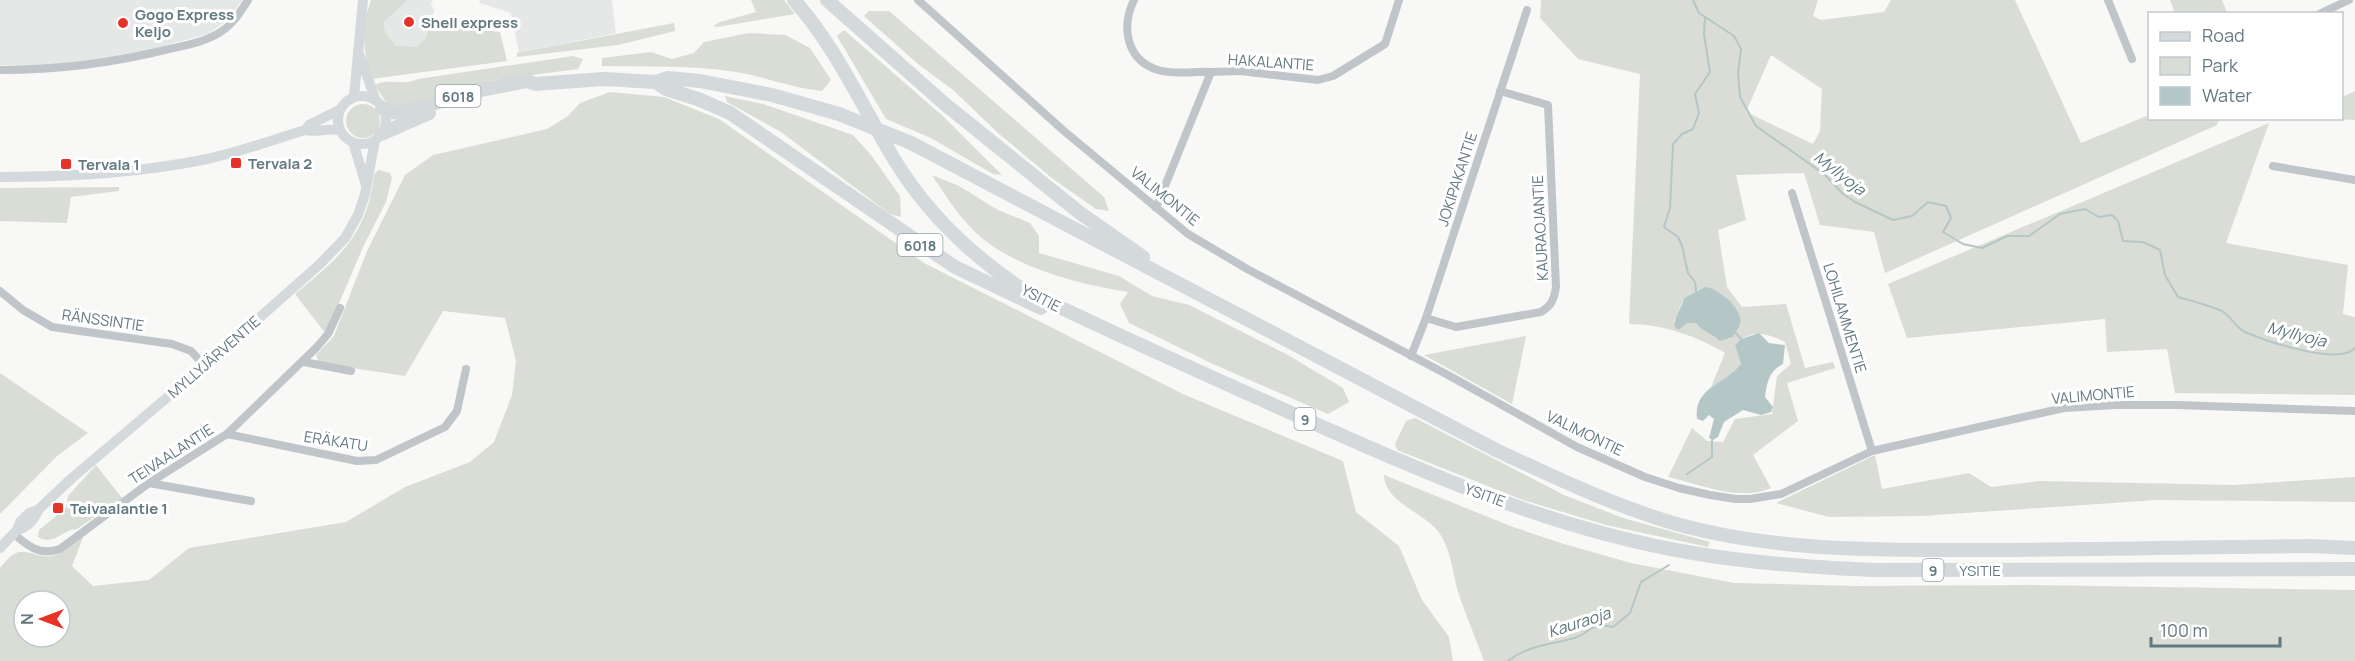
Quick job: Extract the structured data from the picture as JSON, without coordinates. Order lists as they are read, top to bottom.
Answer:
{
  "streets": {
    "highway": ["6018", "YSITIE", "9"],
    "main road": ["MYLLYJÄRVENTIE"],
    "street": [
      "HAKALANTIE",
      "JOKIPAKANTIE",
      "VALIMONTIE",
      "KAURAOJANTIE",
      "LOHILAMMENTIE",
      "RÄNSSINTIE",
      "ERÄKATU",
      "TEIVAALANTIE"
    ]
  },
  "crossings": [
    ["HAKALANTIE", "VALIMONTIE"],
    ["6018", "YSITIE"],
    ["6018", "MYLLYJÄRVENTIE"],
    ["6018", "9"],
    ["JOKIPAKANTIE", "VALIMONTIE"],
    ["JOKIPAKANTIE", "KAURAOJANTIE"],
    ["VALIMONTIE", "LOHILAMMENTIE"],
    ["YSITIE", "9"],
    ["RÄNSSINTIE", "MYLLYJÄRVENTIE"],
    ["MYLLYJÄRVENTIE", "TEIVAALANTIE"],
    ["ERÄKATU", "TEIVAALANTIE"]
  ],
  "water": ["Myllyoja", "Kauraoja"],
  "places": {
    "other": ["Shell express", "Gogo Express Keljo"],
    "transit": ["Tervala 2", "Tervala 1", "Teivaalantie 1"]
  },
  "legend": ["Road", "Park", "Water"],
  "scale_bar": "100 m",
  "north": "left"
}
